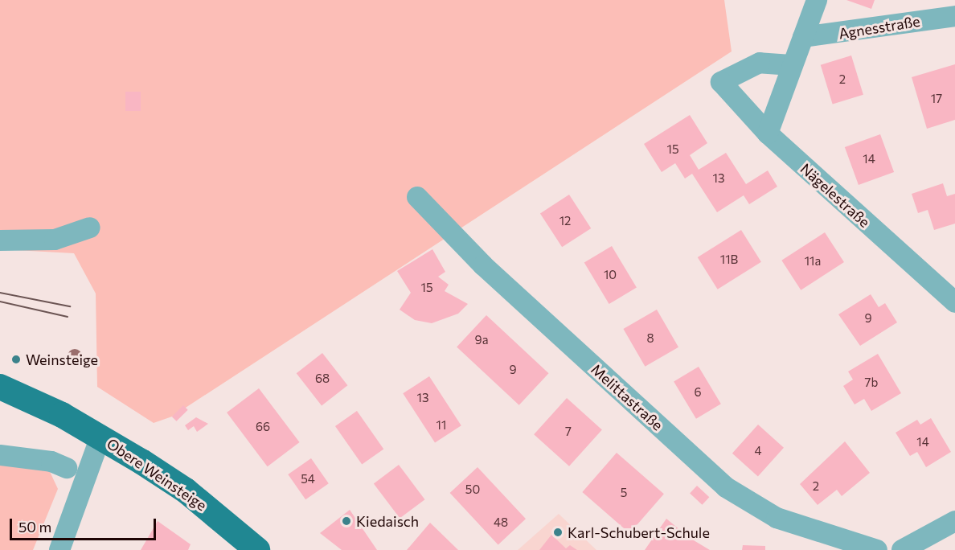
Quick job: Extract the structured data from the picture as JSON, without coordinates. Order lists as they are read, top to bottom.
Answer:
{
  "streets": {
    "main road": ["Obere Weinsteige"],
    "street": ["Agnesstraße", "Nägelestraße", "Melittastraße"]
  },
  "places": ["Weinsteige", "Kiedaisch", "Karl-Schubert-Schule"],
  "house_numbers": [
    "2",
    "17",
    "15",
    "14",
    "13",
    "12",
    "11B",
    "11a",
    "10",
    "15",
    "9",
    "8",
    "9a",
    "9",
    "68",
    "7b",
    "6",
    "13",
    "11",
    "66",
    "7",
    "14",
    "4",
    "54",
    "2",
    "50",
    "5",
    "48"
  ],
  "scale_bar": "50 m"
}
